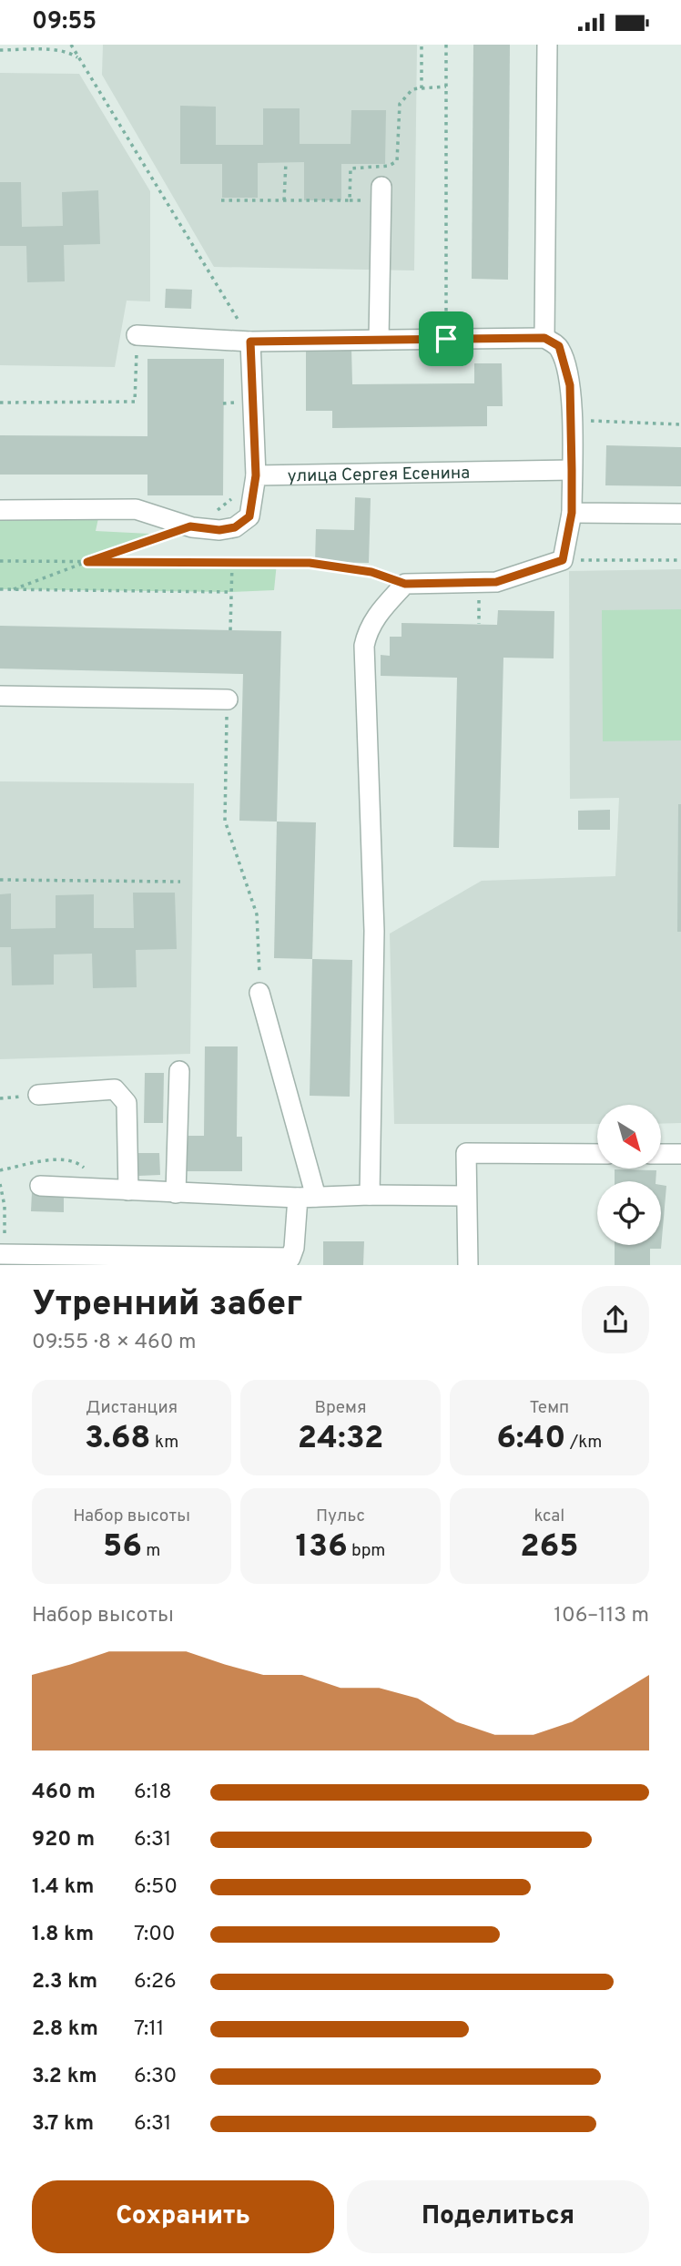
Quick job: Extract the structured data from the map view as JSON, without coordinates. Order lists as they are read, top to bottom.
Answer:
{
  "streets": {
    "lane": ["улица Сергея Есенина"]
  },
  "north": "bottom right",
  "page": {
    "status": "09:55",
    "heading": ["Утренний забег", "09:55 · 8 × 460 m"],
    "stats": [
      ["Дистанция", "3.68 km"],
      ["Время", "24:32"],
      ["Темп", "6:40 /km"],
      ["Набор высоты", "56 m"],
      ["Пульс", "136 bpm"],
      ["kcal", "265"]
    ],
    "chart": ["Набор высоты", "106–113 m"],
    "list": [
      {
        "name": "460 m",
        "note": "6:18"
      },
      {
        "name": "920 m",
        "note": "6:31"
      },
      {
        "name": "1.4 km",
        "note": "6:50"
      },
      {
        "name": "1.8 km",
        "note": "7:00"
      },
      {
        "name": "2.3 km",
        "note": "6:26"
      },
      {
        "name": "2.8 km",
        "note": "7:11"
      },
      {
        "name": "3.2 km",
        "note": "6:30"
      },
      {
        "name": "3.7 km",
        "note": "6:31"
      }
    ],
    "buttons": ["Сохранить", "Поделиться"]
  }
}
